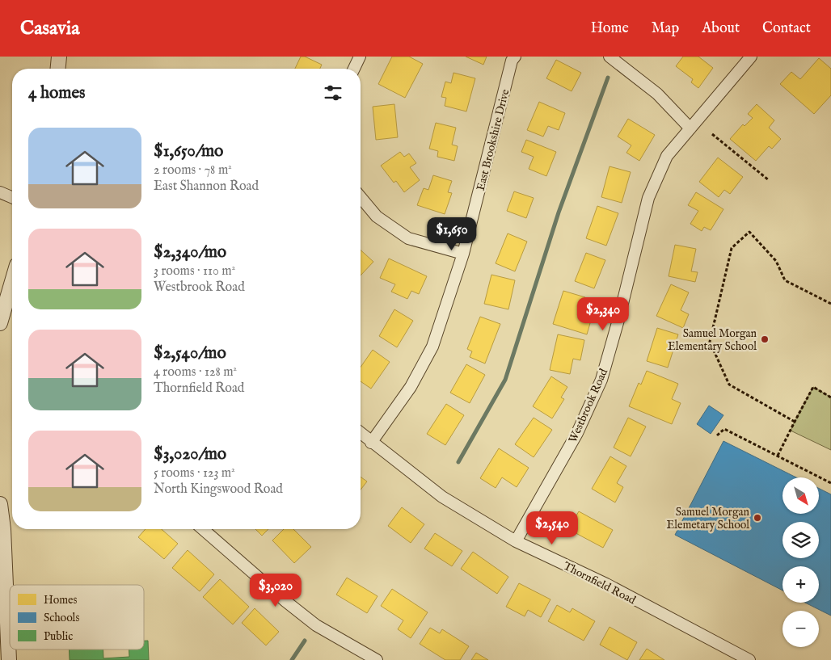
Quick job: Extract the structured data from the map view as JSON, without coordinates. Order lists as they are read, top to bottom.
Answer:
{
  "streets": {
    "street": ["East Brookshire Drive", "Westbrook Road", "Thornfield Road"]
  },
  "crossings": [
    ["East Brookshire Drive", "Thornfield Road"],
    ["Westbrook Road", "Thornfield Road"]
  ],
  "places": ["Samuel Morgan Elementary School", "Samuel Morgan Elemetary School"],
  "legend": ["Homes", "Schools", "Public"],
  "north": "bottom right",
  "page": {
    "header": "Casavia",
    "nav": [
      "Home",
      "Map",
      "About",
      "Contact"
    ],
    "heading": "4 homes",
    "list": [
      {
        "name": "$1,650/mo",
        "note": "2 rooms · 78 m² · East Shannon Road"
      },
      {
        "name": "$2,340/mo",
        "note": "3 rooms · 110 m² · Westbrook Road"
      },
      {
        "name": "$2,540/mo",
        "note": "4 rooms · 128 m² · Thornfield Road"
      },
      {
        "name": "$3,020/mo",
        "note": "5 rooms · 123 m² · North Kingswood Road"
      }
    ],
    "price": [
      "$1,650",
      "$2,340",
      "$2,540",
      "$3,020"
    ],
    "map_buttons": ["+", "−"]
  }
}
